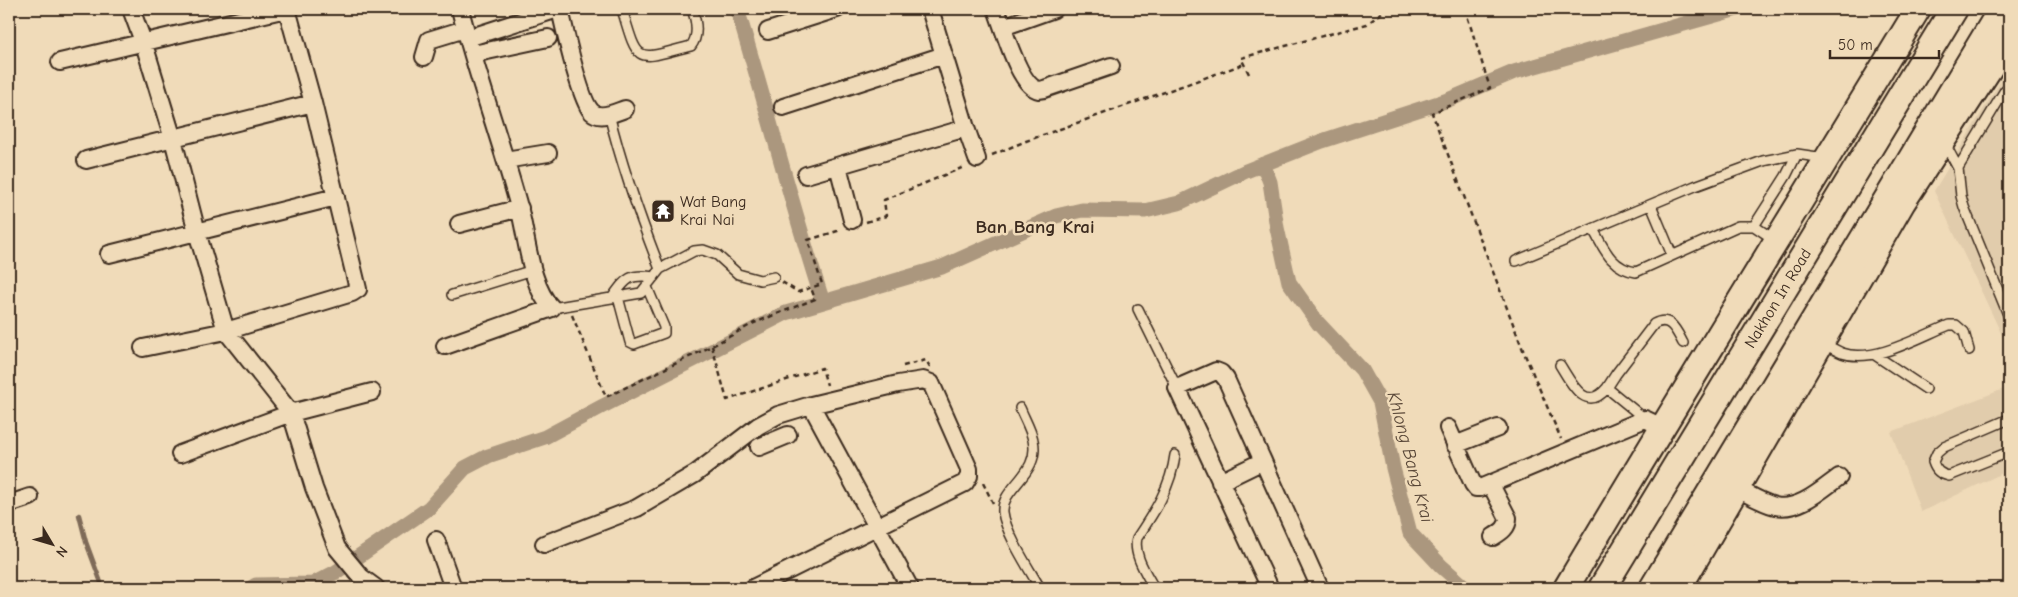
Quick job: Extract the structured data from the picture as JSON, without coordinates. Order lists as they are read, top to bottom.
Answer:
{
  "streets": {
    "main road": ["Nakhon In Road"]
  },
  "districts": ["Ban Bang Krai"],
  "water": ["Khlong Bang Krai"],
  "places": {
    "temple": ["Wat Bang Krai Nai"]
  },
  "scale_bar": "50 m",
  "north": "bottom right"
}
